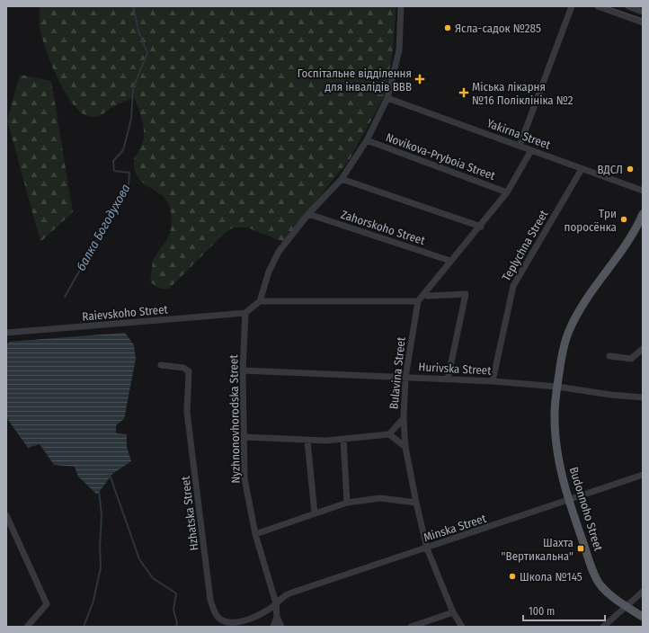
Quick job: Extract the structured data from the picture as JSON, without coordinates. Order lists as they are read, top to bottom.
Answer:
{
  "streets": {
    "main road": ["Budonnoho Street"],
    "street": [
      "Yakirna Street",
      "Novikova-Pryboia Street",
      "Zahorskoho Street",
      "Teplychna Street",
      "Raievskoho Street",
      "Hurivska Street",
      "Bulavina Street",
      "Nyzhnonovhorodska Street",
      "Hzhatska Street",
      "Minska Street"
    ]
  },
  "crossings": [
    ["Yakirna Street", "Teplychna Street"],
    ["Teplychna Street", "Hurivska Street"],
    ["Raievskoho Street", "Nyzhnonovhorodska Street"],
    ["Hurivska Street", "Bulavina Street"],
    ["Hurivska Street", "Nyzhnonovhorodska Street"],
    ["Hurivska Street", "Budonnoho Street"],
    ["Bulavina Street", "Minska Street"],
    ["Nyzhnonovhorodska Street", "Hzhatska Street"],
    ["Nyzhnonovhorodska Street", "Minska Street"],
    ["Budonnoho Street", "Minska Street"],
    ["Hzhatska Street", "Minska Street"]
  ],
  "water": ["балка Богодухова"],
  "places": {
    "other": [
      "Ясла-садок №285",
      "ВДСЛ",
      "Три поросёнка",
      "Школа №145"
    ],
    "health": ["Госпітальне відділення для інвалідів ВВВ", "Міська лікарня №16 Поліклініка №2"],
    "transit": ["Шахта \"Вертикальна\""]
  },
  "scale_bar": "100 m"
}
